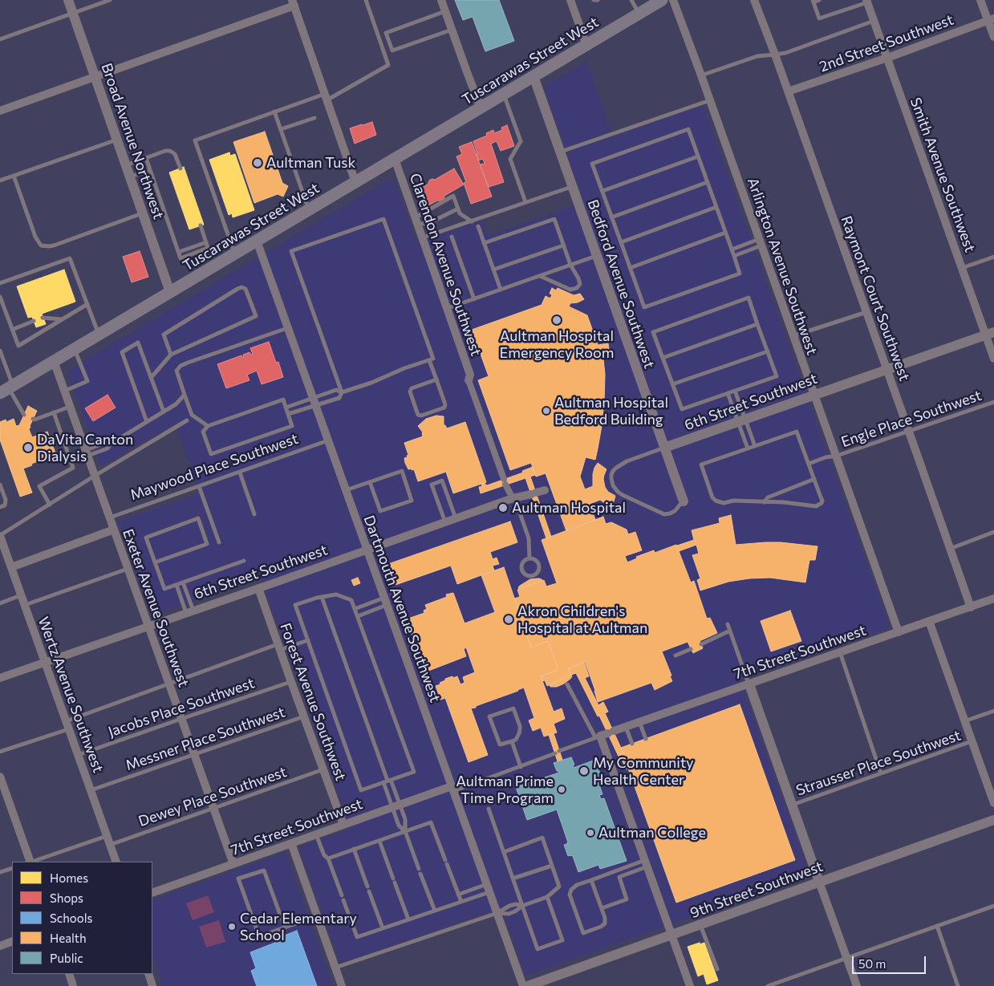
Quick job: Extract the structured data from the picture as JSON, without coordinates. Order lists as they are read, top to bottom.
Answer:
{
  "streets": {
    "main road": ["Tuscarawas Street West"],
    "street": [
      "2nd Street Southwest",
      "Broad Avenue Northwest",
      "Smith Avenue Southwest",
      "Clarendon Avenue Southwest",
      "Arlington Avenue Southwest",
      "Bedford Avenue Southwest",
      "Raymont Court Southwest",
      "6th Street Southwest",
      "Exeter Avenue Southwest",
      "Dartmouth Avenue Southwest",
      "7th Street Southwest",
      "Wertz Avenue Southwest",
      "Forest Avenue Southwest",
      "9th Street Southwest"
    ],
    "lane": [
      "Engle Place Southwest",
      "Maywood Place Southwest",
      "Jacobs Place Southwest",
      "Messner Place Southwest",
      "Strausser Place Southwest",
      "Dewey Place Southwest"
    ]
  },
  "crossings": [
    ["2nd Street Southwest", "Smith Avenue Southwest"],
    ["2nd Street Southwest", "Raymont Court Southwest"],
    ["Tuscarawas Street West", "Broad Avenue Northwest"],
    ["Tuscarawas Street West", "Clarendon Avenue Southwest"],
    ["Tuscarawas Street West", "Bedford Avenue Southwest"],
    ["Tuscarawas Street West", "Exeter Avenue Southwest"],
    ["Tuscarawas Street West", "Dartmouth Avenue Southwest"],
    ["Smith Avenue Southwest", "6th Street Southwest"],
    ["Arlington Avenue Southwest", "6th Street Southwest"],
    ["Arlington Avenue Southwest", "Engle Place Southwest"],
    ["Arlington Avenue Southwest", "7th Street Southwest"],
    ["Bedford Avenue Southwest", "6th Street Southwest"],
    ["Raymont Court Southwest", "6th Street Southwest"],
    ["Raymont Court Southwest", "Engle Place Southwest"],
    ["Raymont Court Southwest", "7th Street Southwest"],
    ["6th Street Southwest", "Exeter Avenue Southwest"],
    ["6th Street Southwest", "Dartmouth Avenue Southwest"],
    ["6th Street Southwest", "Wertz Avenue Southwest"],
    ["6th Street Southwest", "Forest Avenue Southwest"],
    ["Maywood Place Southwest", "Exeter Avenue Southwest"],
    ["Maywood Place Southwest", "Dartmouth Avenue Southwest"],
    ["Exeter Avenue Southwest", "7th Street Southwest"],
    ["Exeter Avenue Southwest", "Jacobs Place Southwest"],
    ["Exeter Avenue Southwest", "Messner Place Southwest"],
    ["Exeter Avenue Southwest", "Dewey Place Southwest"],
    ["Dartmouth Avenue Southwest", "7th Street Southwest"],
    ["7th Street Southwest", "Forest Avenue Southwest"],
    ["Wertz Avenue Southwest", "Jacobs Place Southwest"],
    ["Wertz Avenue Southwest", "Messner Place Southwest"],
    ["Wertz Avenue Southwest", "Dewey Place Southwest"],
    ["Forest Avenue Southwest", "Jacobs Place Southwest"],
    ["Forest Avenue Southwest", "Messner Place Southwest"],
    ["Forest Avenue Southwest", "Dewey Place Southwest"]
  ],
  "places": [
    "Aultman Tusk",
    "Aultman Hospital Emergency Room",
    "Aultman Hospital Bedford Building",
    "DaVita Canton Dialysis",
    "Aultman Hospital",
    "Akron Children's Hospital at Aultman",
    "My Community Health Center",
    "Aultman Prime Time Program",
    "Aultman College",
    "Cedar Elementary School"
  ],
  "legend": [
    "Homes",
    "Shops",
    "Schools",
    "Health",
    "Public"
  ],
  "scale_bar": "50 m"
}
